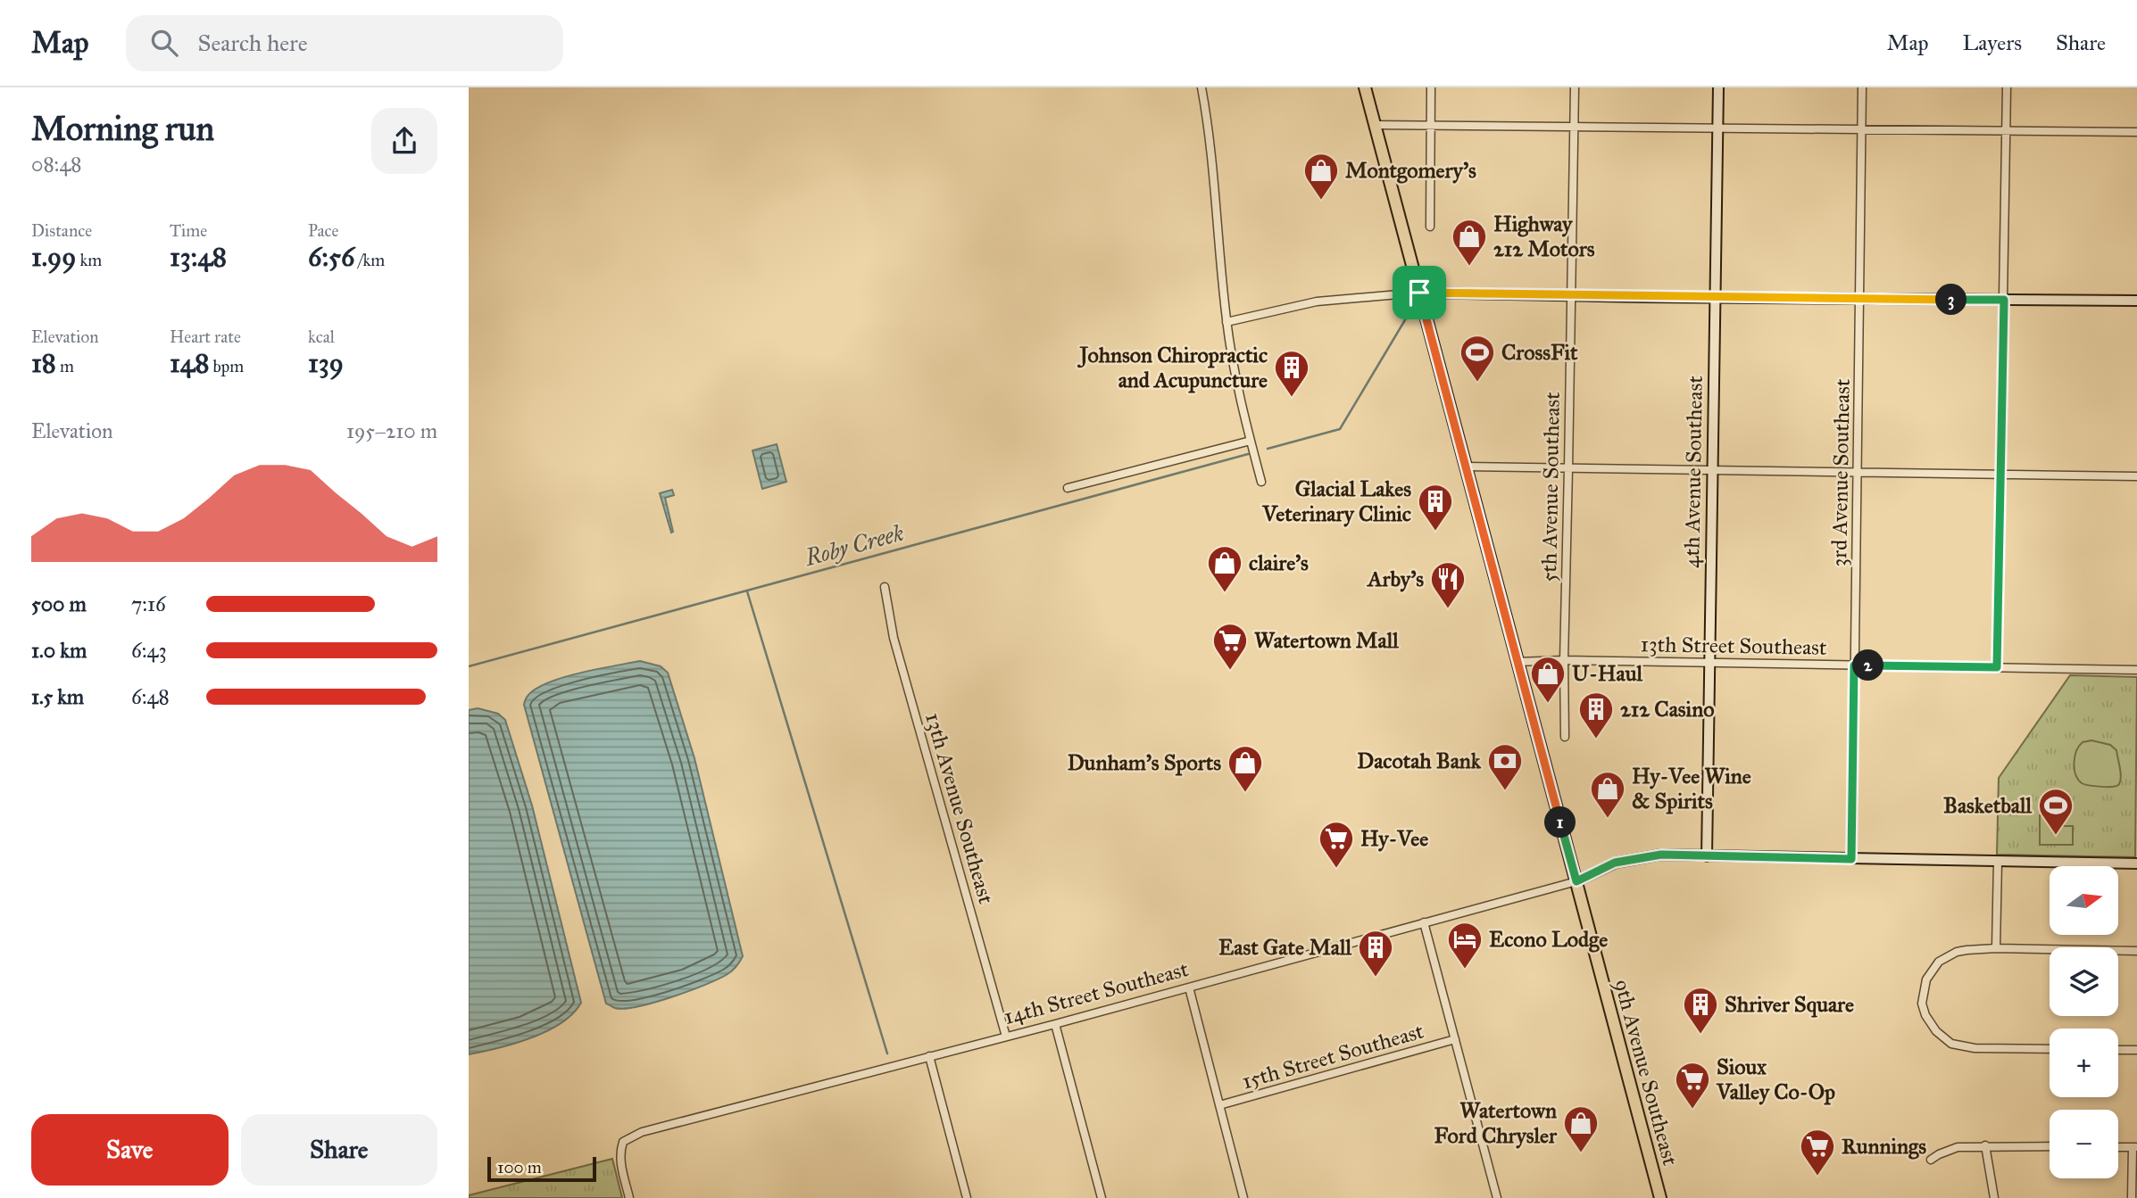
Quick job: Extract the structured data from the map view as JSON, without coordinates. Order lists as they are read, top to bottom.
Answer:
{
  "streets": {
    "main road": ["9th Avenue Southeast"],
    "street": [
      "4th Avenue Southeast",
      "3rd Avenue Southeast",
      "5th Avenue Southeast",
      "13th Street Southeast",
      "13th Avenue Southeast",
      "14th Street Southeast",
      "15th Street Southeast"
    ]
  },
  "crossings": [
    ["4th Avenue Southeast", "13th Street Southeast"],
    ["4th Avenue Southeast", "14th Street Southeast"],
    ["3rd Avenue Southeast", "13th Street Southeast"],
    ["3rd Avenue Southeast", "14th Street Southeast"],
    ["5th Avenue Southeast", "13th Street Southeast"],
    ["13th Street Southeast", "9th Avenue Southeast"],
    ["13th Avenue Southeast", "14th Street Southeast"],
    ["14th Street Southeast", "9th Avenue Southeast"]
  ],
  "water": ["Roby Creek"],
  "places": {
    "shop": [
      "Montgomery's",
      "Highway 212 Motors",
      "claire's",
      "U-Haul",
      "Dunham's Sports",
      "Hy-Vee Wine & Spirits",
      "Watertown Ford Chrysler"
    ],
    "sports": ["CrossFit", "Basketball"],
    "building": [
      "Johnson Chiropractic and Acupuncture",
      "Glacial Lakes Veterinary Clinic",
      "212 Casino",
      "East Gate Mall",
      "Shriver Square"
    ],
    "restaurant": ["Arby's"],
    "supermarket": [
      "Watertown Mall",
      "Hy-Vee",
      "Sioux Valley Co-Op",
      "Runnings"
    ],
    "bank": ["Dacotah Bank"],
    "hotel": ["Econo Lodge"]
  },
  "scale_bar": "100 m",
  "north": "right",
  "page": {
    "header": "Map",
    "search": "Search here",
    "nav": ["Map", "Layers", "Share"],
    "heading": ["Morning run", "08:48"],
    "stats": [
      ["Distance", "1.99 km"],
      ["Time", "13:48"],
      ["Pace", "6:56 /km"],
      ["Elevation", "18 m"],
      ["Heart rate", "148 bpm"],
      ["kcal", "139"]
    ],
    "pins": ["3", "2", "1"],
    "chart": ["Elevation", "195–210 m"],
    "list": [
      {
        "name": "500 m",
        "note": "7:16"
      },
      {
        "name": "1.0 km",
        "note": "6:43"
      },
      {
        "name": "1.5 km",
        "note": "6:48"
      }
    ],
    "map_buttons": ["+", "−"],
    "buttons": ["Save", "Share"],
    "scale": "100 m"
  }
}
